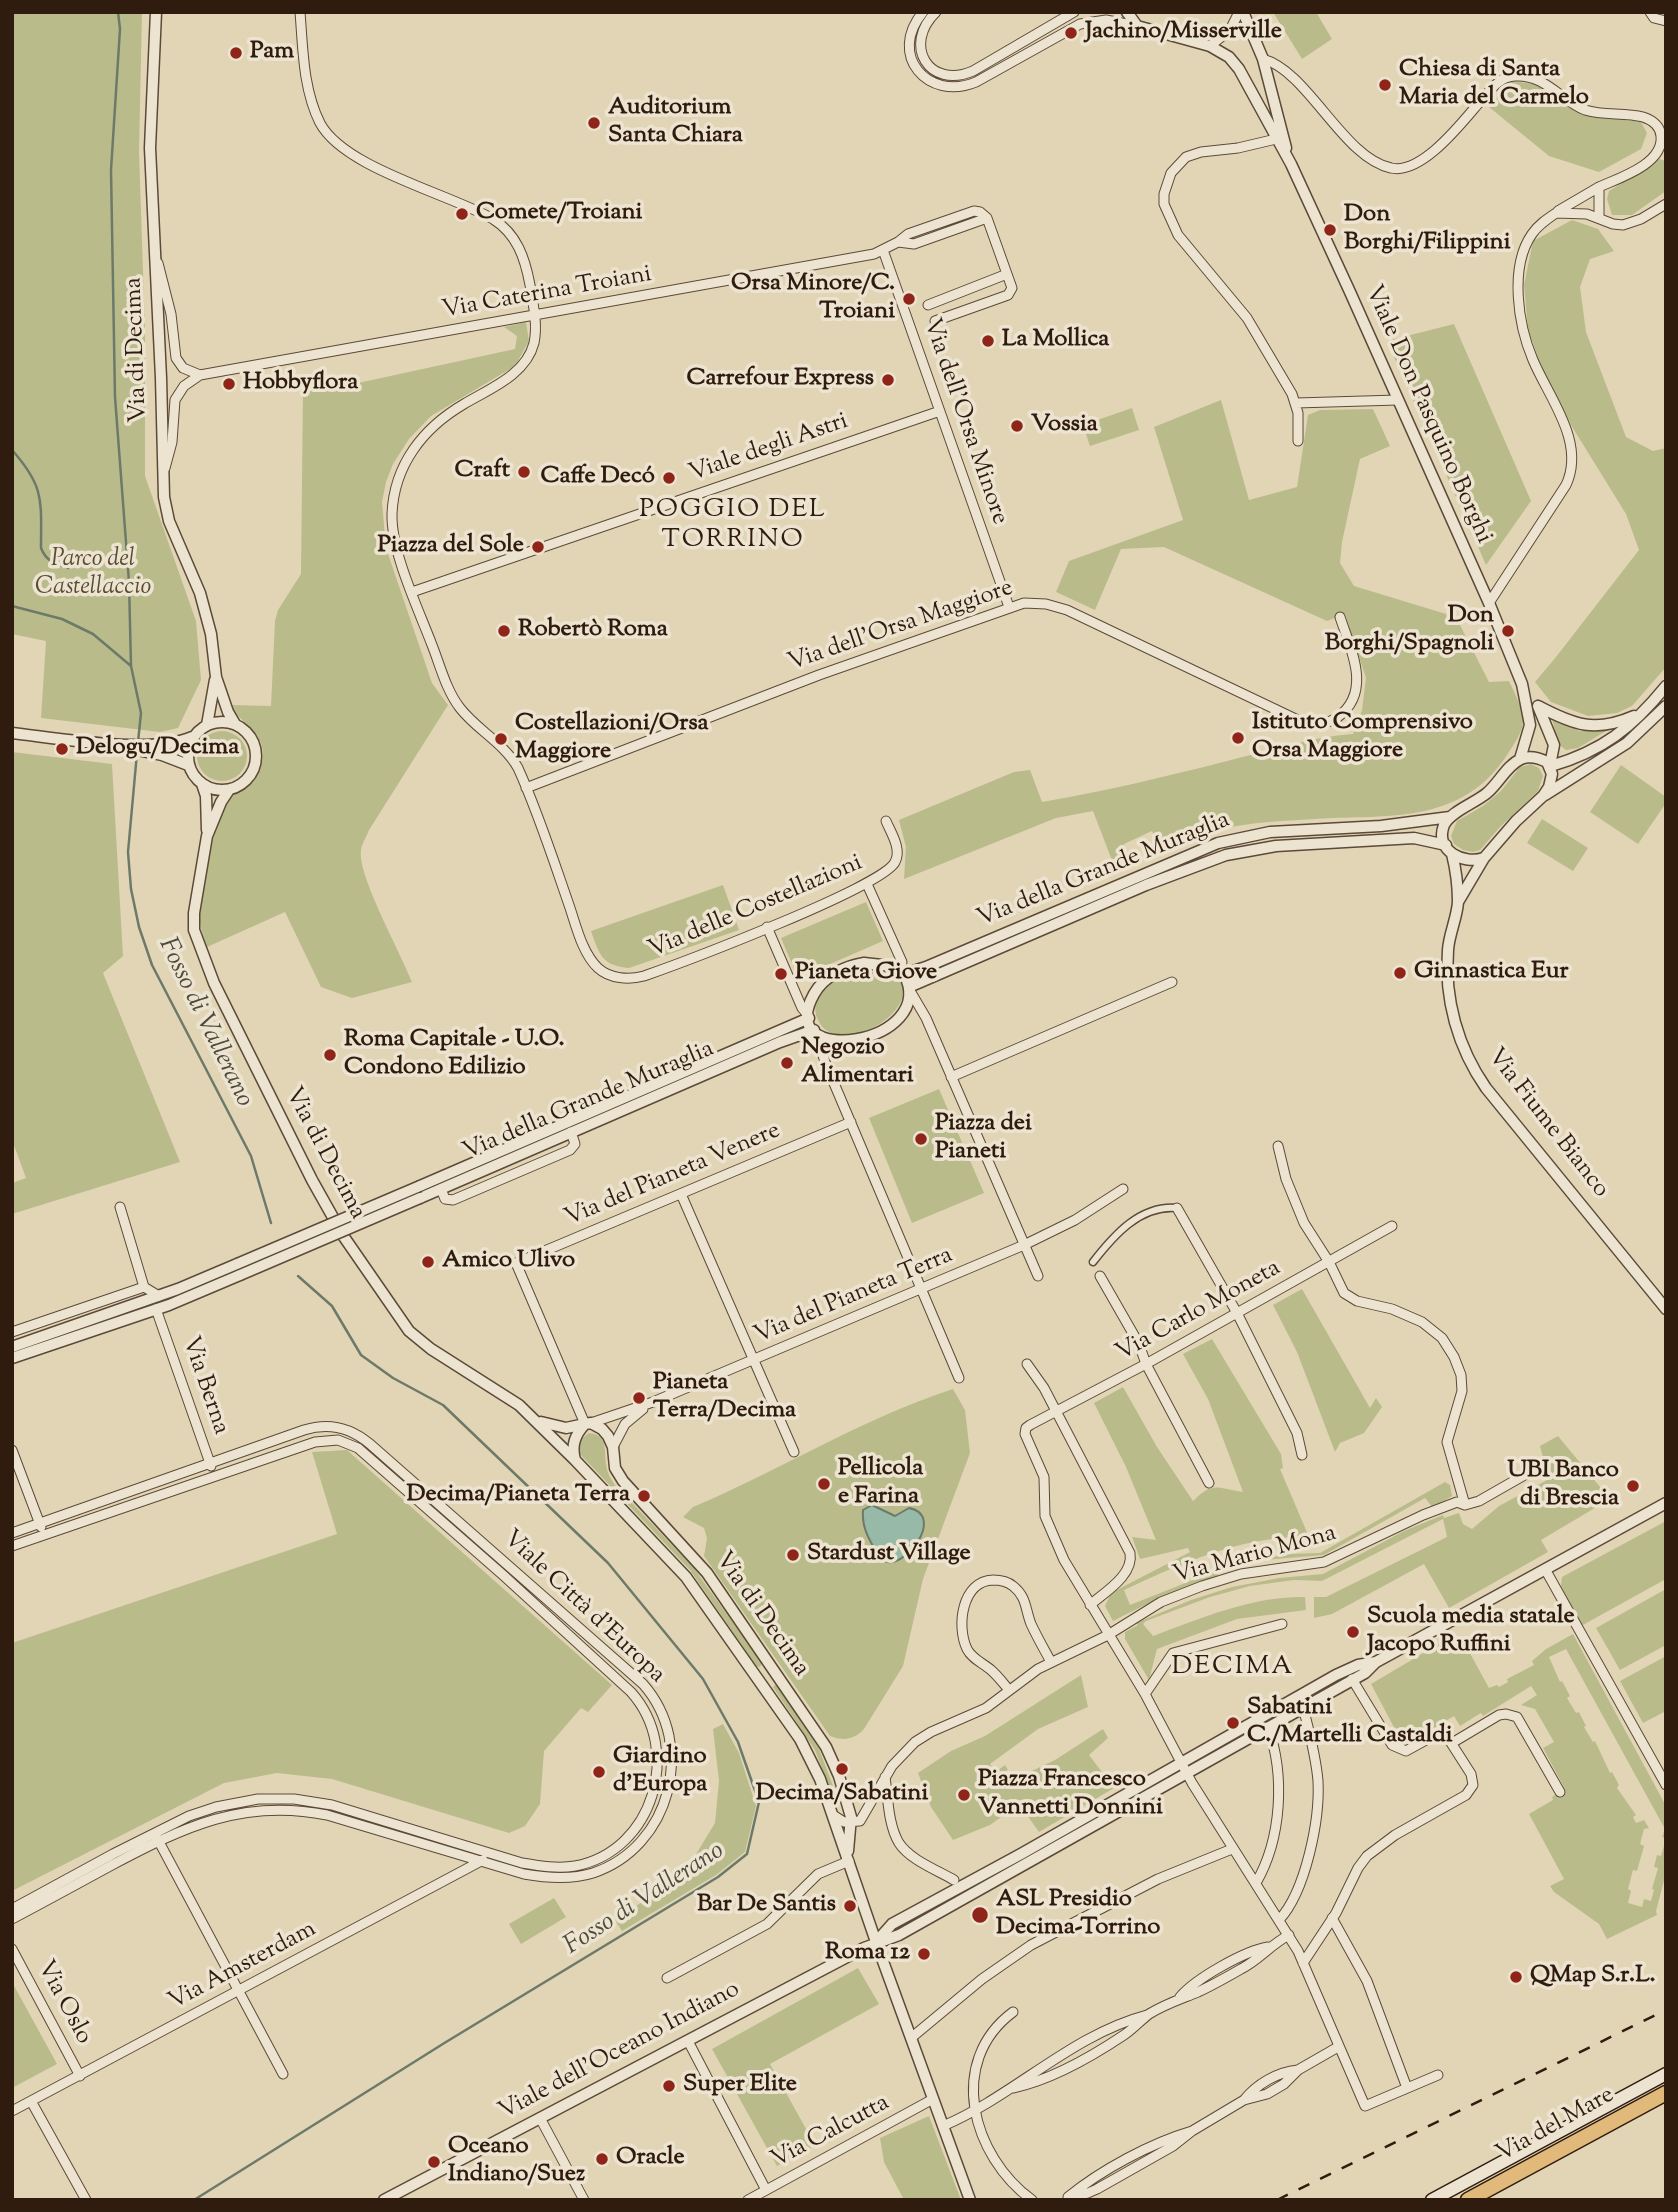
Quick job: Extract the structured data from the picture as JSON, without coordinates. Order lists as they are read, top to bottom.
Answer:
{
  "streets": {
    "main road": ["Via del Mare"],
    "street": [
      "Via Caterina Troiani",
      "Via di Decima",
      "Viale Don Pasquino Borghi",
      "Via dell'Orsa Minore",
      "Viale degli Astri",
      "Via dell'Orsa Maggiore",
      "Via della Grande Muraglia",
      "Via delle Costellazioni",
      "Via Fiume Bianco",
      "Via del Pianeta Venere",
      "Via del Pianeta Terra",
      "Via Carlo Moneta",
      "Via Berna",
      "Via Mario Mona",
      "Viale Città d'Europa",
      "Via Amsterdam",
      "Via Oslo",
      "Viale dell'Oceano Indiano",
      "Via Calcutta"
    ]
  },
  "crossings": [
    ["Via Caterina Troiani", "Via dell'Orsa Minore"],
    ["Via Caterina Troiani", "Via delle Costellazioni"],
    ["Via di Decima", "Via del Pianeta Venere"],
    ["Via di Decima", "Via del Pianeta Terra"],
    ["Via di Decima", "Via Mario Mona"],
    ["Via di Decima", "Viale dell'Oceano Indiano"],
    ["Via di Decima", "Via Calcutta"],
    ["Via dell'Orsa Minore", "Viale degli Astri"],
    ["Via dell'Orsa Minore", "Via dell'Orsa Maggiore"],
    ["Viale degli Astri", "Via delle Costellazioni"],
    ["Via dell'Orsa Maggiore", "Via delle Costellazioni"],
    ["Via del Pianeta Venere", "Via del Pianeta Terra"],
    ["Via Berna", "Viale Città d'Europa"],
    ["Viale Città d'Europa", "Via Amsterdam"],
    ["Via Amsterdam", "Via Oslo"]
  ],
  "districts": ["POGGIO DEL TORRINO", "DECIMA"],
  "water": ["Fosso di Vallerano"],
  "parks": ["Parco del Castellaccio"],
  "places": [
    "Jachino/Misserville",
    "Pam",
    "Chiesa di Santa Maria del Carmelo",
    "Auditorium Santa Chiara",
    "Comete/Troiani",
    "Don Borghi/Filippini",
    "Orsa Minore/C. Troiani",
    "La Mollica",
    "Carrefour Express",
    "Hobbyflora",
    "Vossia",
    "Craft",
    "Caffe Decó",
    "Piazza del Sole",
    "Robertò Roma",
    "Don Borghi/Spagnoli",
    "Istituto Comprensivo Orsa Maggiore",
    "Costellazioni/Orsa Maggiore",
    "Delogu/Decima",
    "Ginnastica Eur",
    "Pianeta Giove",
    "Roma Capitale - U.O. Condono Edilizio",
    "Negozio Alimentari",
    "Piazza dei Pianeti",
    "Amico Ulivo",
    "Pianeta Terra/Decima",
    "Pellicola e Farina",
    "UBI Banco di Brescia",
    "Decima/Pianeta Terra",
    "Stardust Village",
    "Scuola media statale Jacopo Ruffini",
    "Sabatini C./Martelli Castaldi",
    "Decima/Sabatini",
    "Giardino d'Europa",
    "Piazza Francesco Vannetti Donnini",
    "Bar De Santis",
    "ASL Presidio Decima-Torrino",
    "Roma 12",
    "QMap S.r.L.",
    "Super Elite",
    "Oracle",
    "Oceano Indiano/Suez"
  ]
}
